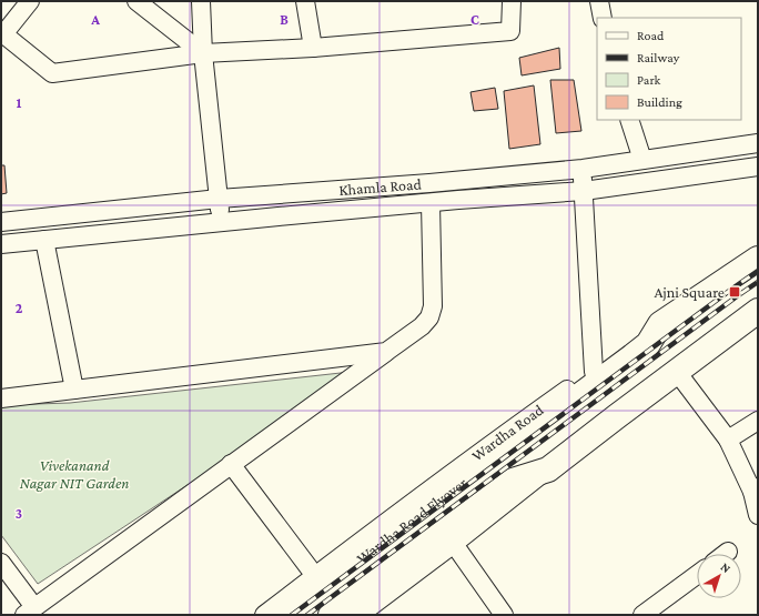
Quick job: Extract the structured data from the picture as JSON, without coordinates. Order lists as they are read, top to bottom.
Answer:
{
  "streets": {
    "highway": ["Wardha Road", "Wardha Road Flyover"],
    "street": ["Khamla Road"]
  },
  "crossings": [
    ["Wardha Road", "Wardha Road Flyover"]
  ],
  "parks": ["Vivekanand Nagar NIT Garden"],
  "places": {
    "transit": ["Ajni Square"]
  },
  "legend": [
    "Road",
    "Railway",
    "Park",
    "Building"
  ],
  "north": "top right",
  "grid": {
    "columns": ["A", "B", "C"],
    "rows": ["1", "2", "3"]
  }
}
